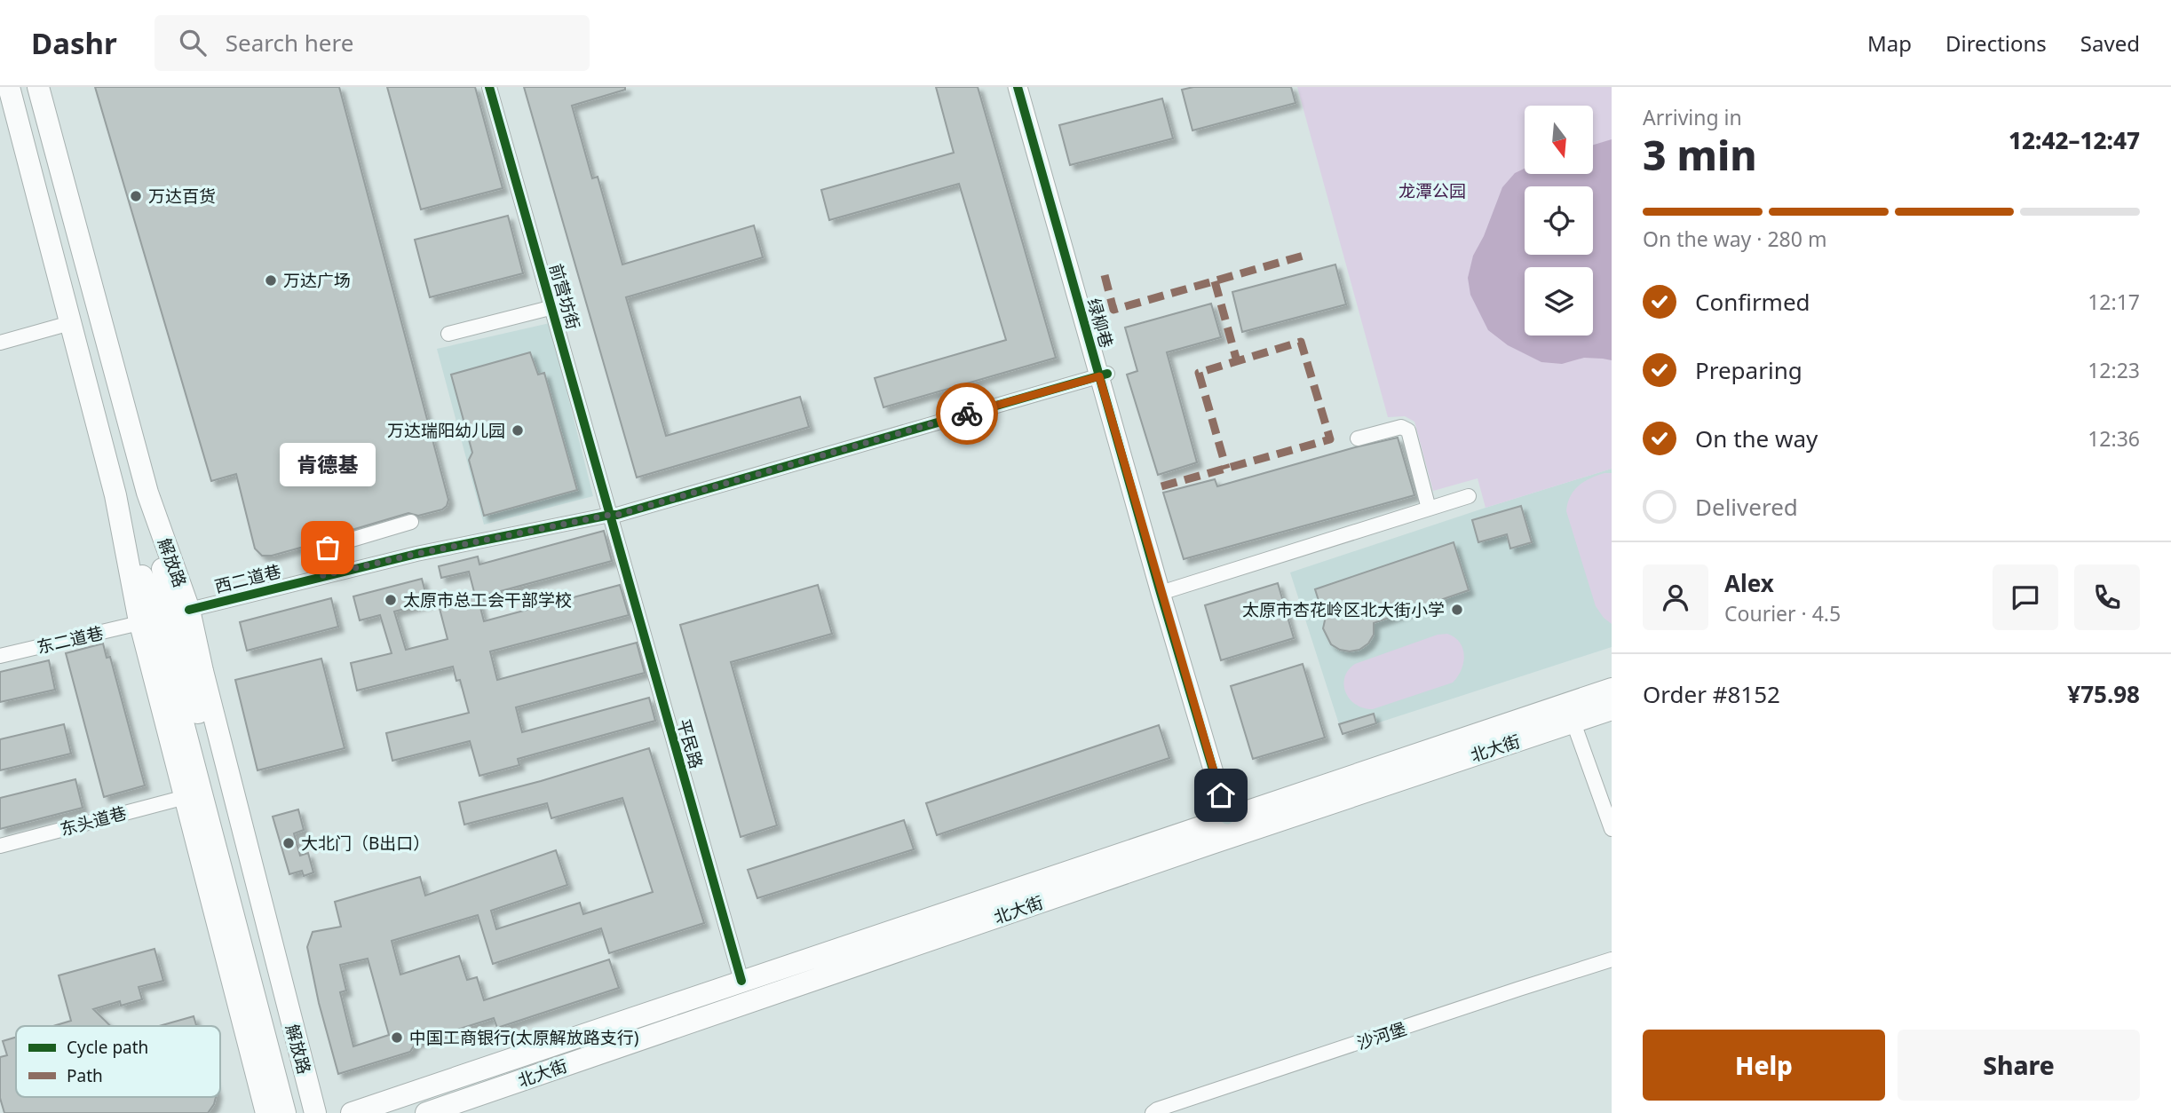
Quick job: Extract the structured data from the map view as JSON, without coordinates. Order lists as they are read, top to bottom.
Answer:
{
  "streets": {
    "main road": ["解放路", "北大街"],
    "street": [
      "前营坊街",
      "绿柳巷",
      "西二道巷",
      "东二道巷",
      "平民路",
      "东头道巷",
      "沙河堡"
    ]
  },
  "crossings": [
    ["前营坊街", "西二道巷"],
    ["前营坊街", "平民路"],
    ["绿柳巷", "西二道巷"],
    ["解放路", "西二道巷"],
    ["解放路", "东二道巷"],
    ["解放路", "东头道巷"],
    ["西二道巷", "东二道巷"],
    ["西二道巷", "平民路"]
  ],
  "parks": ["龙潭公园"],
  "places": [
    "万达百货",
    "万达广场",
    "万达瑞阳幼儿园",
    "肯德基",
    "太原市总工会干部学校",
    "太原市杏花岭区北大街小学",
    "大北门（B出口）",
    "中国工商银行(太原解放路支行)"
  ],
  "legend": ["Cycle path", "Path"],
  "north": "bottom",
  "page": {
    "header": "Dashr",
    "search": "Search here",
    "nav": ["Map", "Directions", "Saved"],
    "heading": ["3 min", "Arriving in", "12:42–12:47"],
    "panel": [
      "Alex",
      "Courier · 4.5",
      "Order #8152",
      "¥75.98"
    ],
    "bar": "On the way · 280 m",
    "list": [
      ["Confirmed", "12:17"],
      ["Preparing", "12:23"],
      ["On the way", "12:36"],
      "Delivered"
    ],
    "bubble": "肯德基",
    "buttons": ["Help", "Share"]
  }
}
